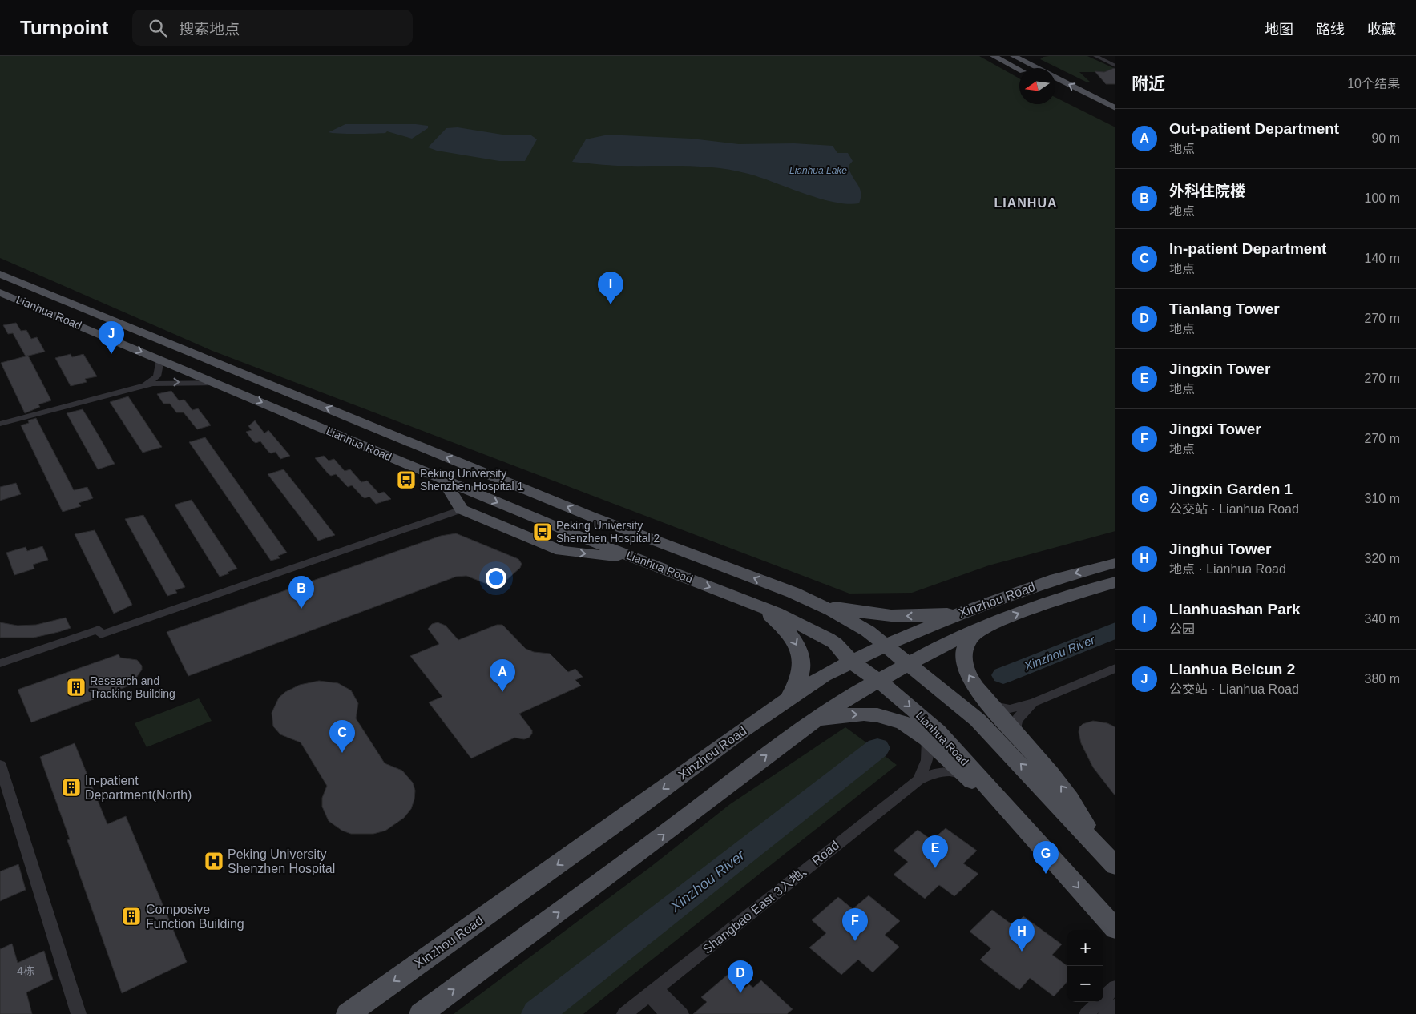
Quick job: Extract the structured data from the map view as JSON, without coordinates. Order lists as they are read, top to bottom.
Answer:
{
  "streets": {
    "main road": ["Lianhua Road", "Xinzhou Road"],
    "street": ["Shangbao East 3入地、 Road"]
  },
  "crossings": [
    ["Lianhua Road", "Xinzhou Road"]
  ],
  "districts": ["LIANHUA"],
  "water": ["Lianhua Lake", "Xinzhou River"],
  "places": {
    "bus stop": ["Peking University Shenzhen Hospital 1", "Peking University Shenzhen Hospital 2"],
    "building": ["Research and Tracking Building", "In-patient Department(North)", "Composive Function Building"],
    "hospital": ["Peking University Shenzhen Hospital"]
  },
  "house_numbers": ["4栋"],
  "north": "left",
  "page": {
    "header": "Turnpoint",
    "search": "搜索地点",
    "nav": ["地图", "路线", "收藏"],
    "heading": ["附近", "10个结果"],
    "list": [
      {
        "mark": "A",
        "name": "Out-patient Department",
        "note": "地点",
        "value": "90 m"
      },
      {
        "mark": "B",
        "name": "外科住院楼",
        "note": "地点",
        "value": "100 m"
      },
      {
        "mark": "C",
        "name": "In-patient Department",
        "note": "地点",
        "value": "140 m"
      },
      {
        "mark": "D",
        "name": "Tianlang Tower",
        "note": "地点",
        "value": "270 m"
      },
      {
        "mark": "E",
        "name": "Jingxin Tower",
        "note": "地点",
        "value": "270 m"
      },
      {
        "mark": "F",
        "name": "Jingxi Tower",
        "note": "地点",
        "value": "270 m"
      },
      {
        "mark": "G",
        "name": "Jingxin Garden 1",
        "note": "公交站 · Lianhua Road",
        "value": "310 m"
      },
      {
        "mark": "H",
        "name": "Jinghui Tower",
        "note": "地点 · Lianhua Road",
        "value": "320 m"
      },
      {
        "mark": "I",
        "name": "Lianhuashan Park",
        "note": "公园",
        "value": "340 m"
      },
      {
        "mark": "J",
        "name": "Lianhua Beicun 2",
        "note": "公交站 · Lianhua Road",
        "value": "380 m"
      }
    ],
    "pins": [
      "I",
      "J",
      "B",
      "A",
      "C",
      "E",
      "G",
      "F",
      "H",
      "D"
    ],
    "map_buttons": ["+", "−"]
  }
}
